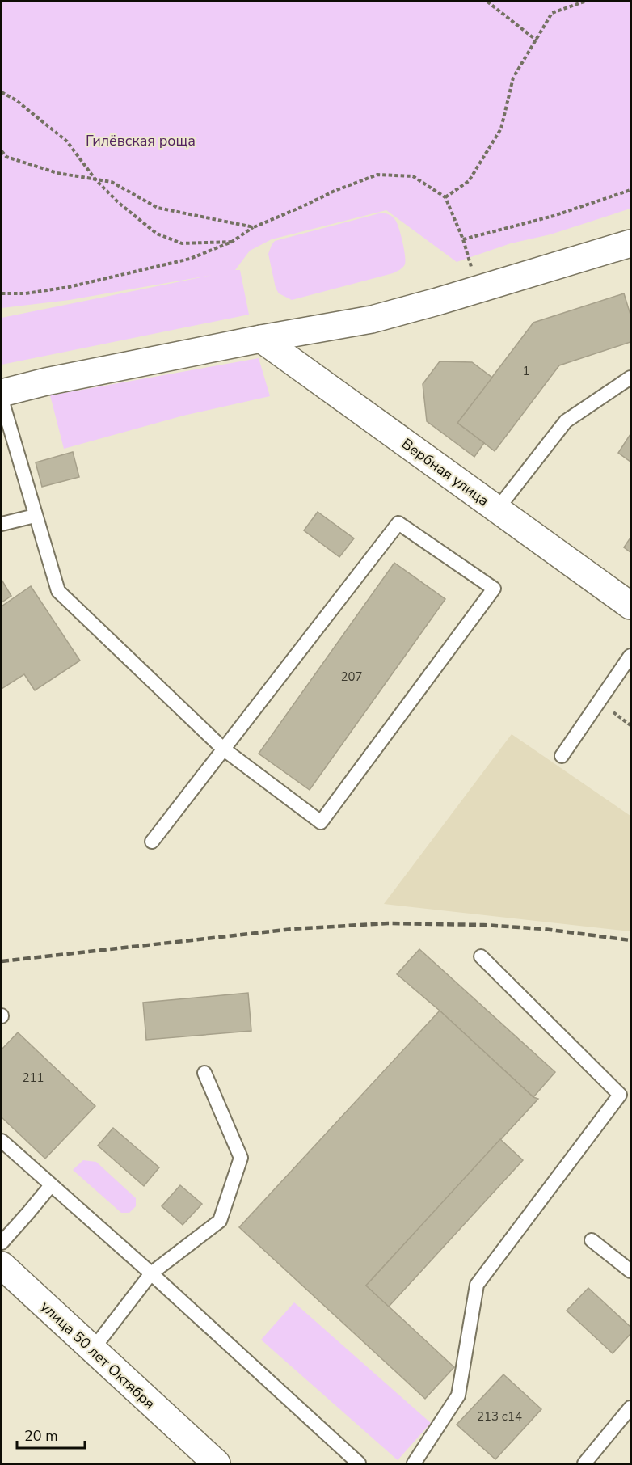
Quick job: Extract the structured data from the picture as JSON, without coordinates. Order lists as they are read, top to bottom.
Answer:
{
  "streets": {
    "street": ["Вербная улица", "улица 50 лет Октября"]
  },
  "parks": ["Гилёвская роща"],
  "house_numbers": [
    "1",
    "207",
    "211",
    "213 с14"
  ],
  "scale_bar": "20 m"
}
